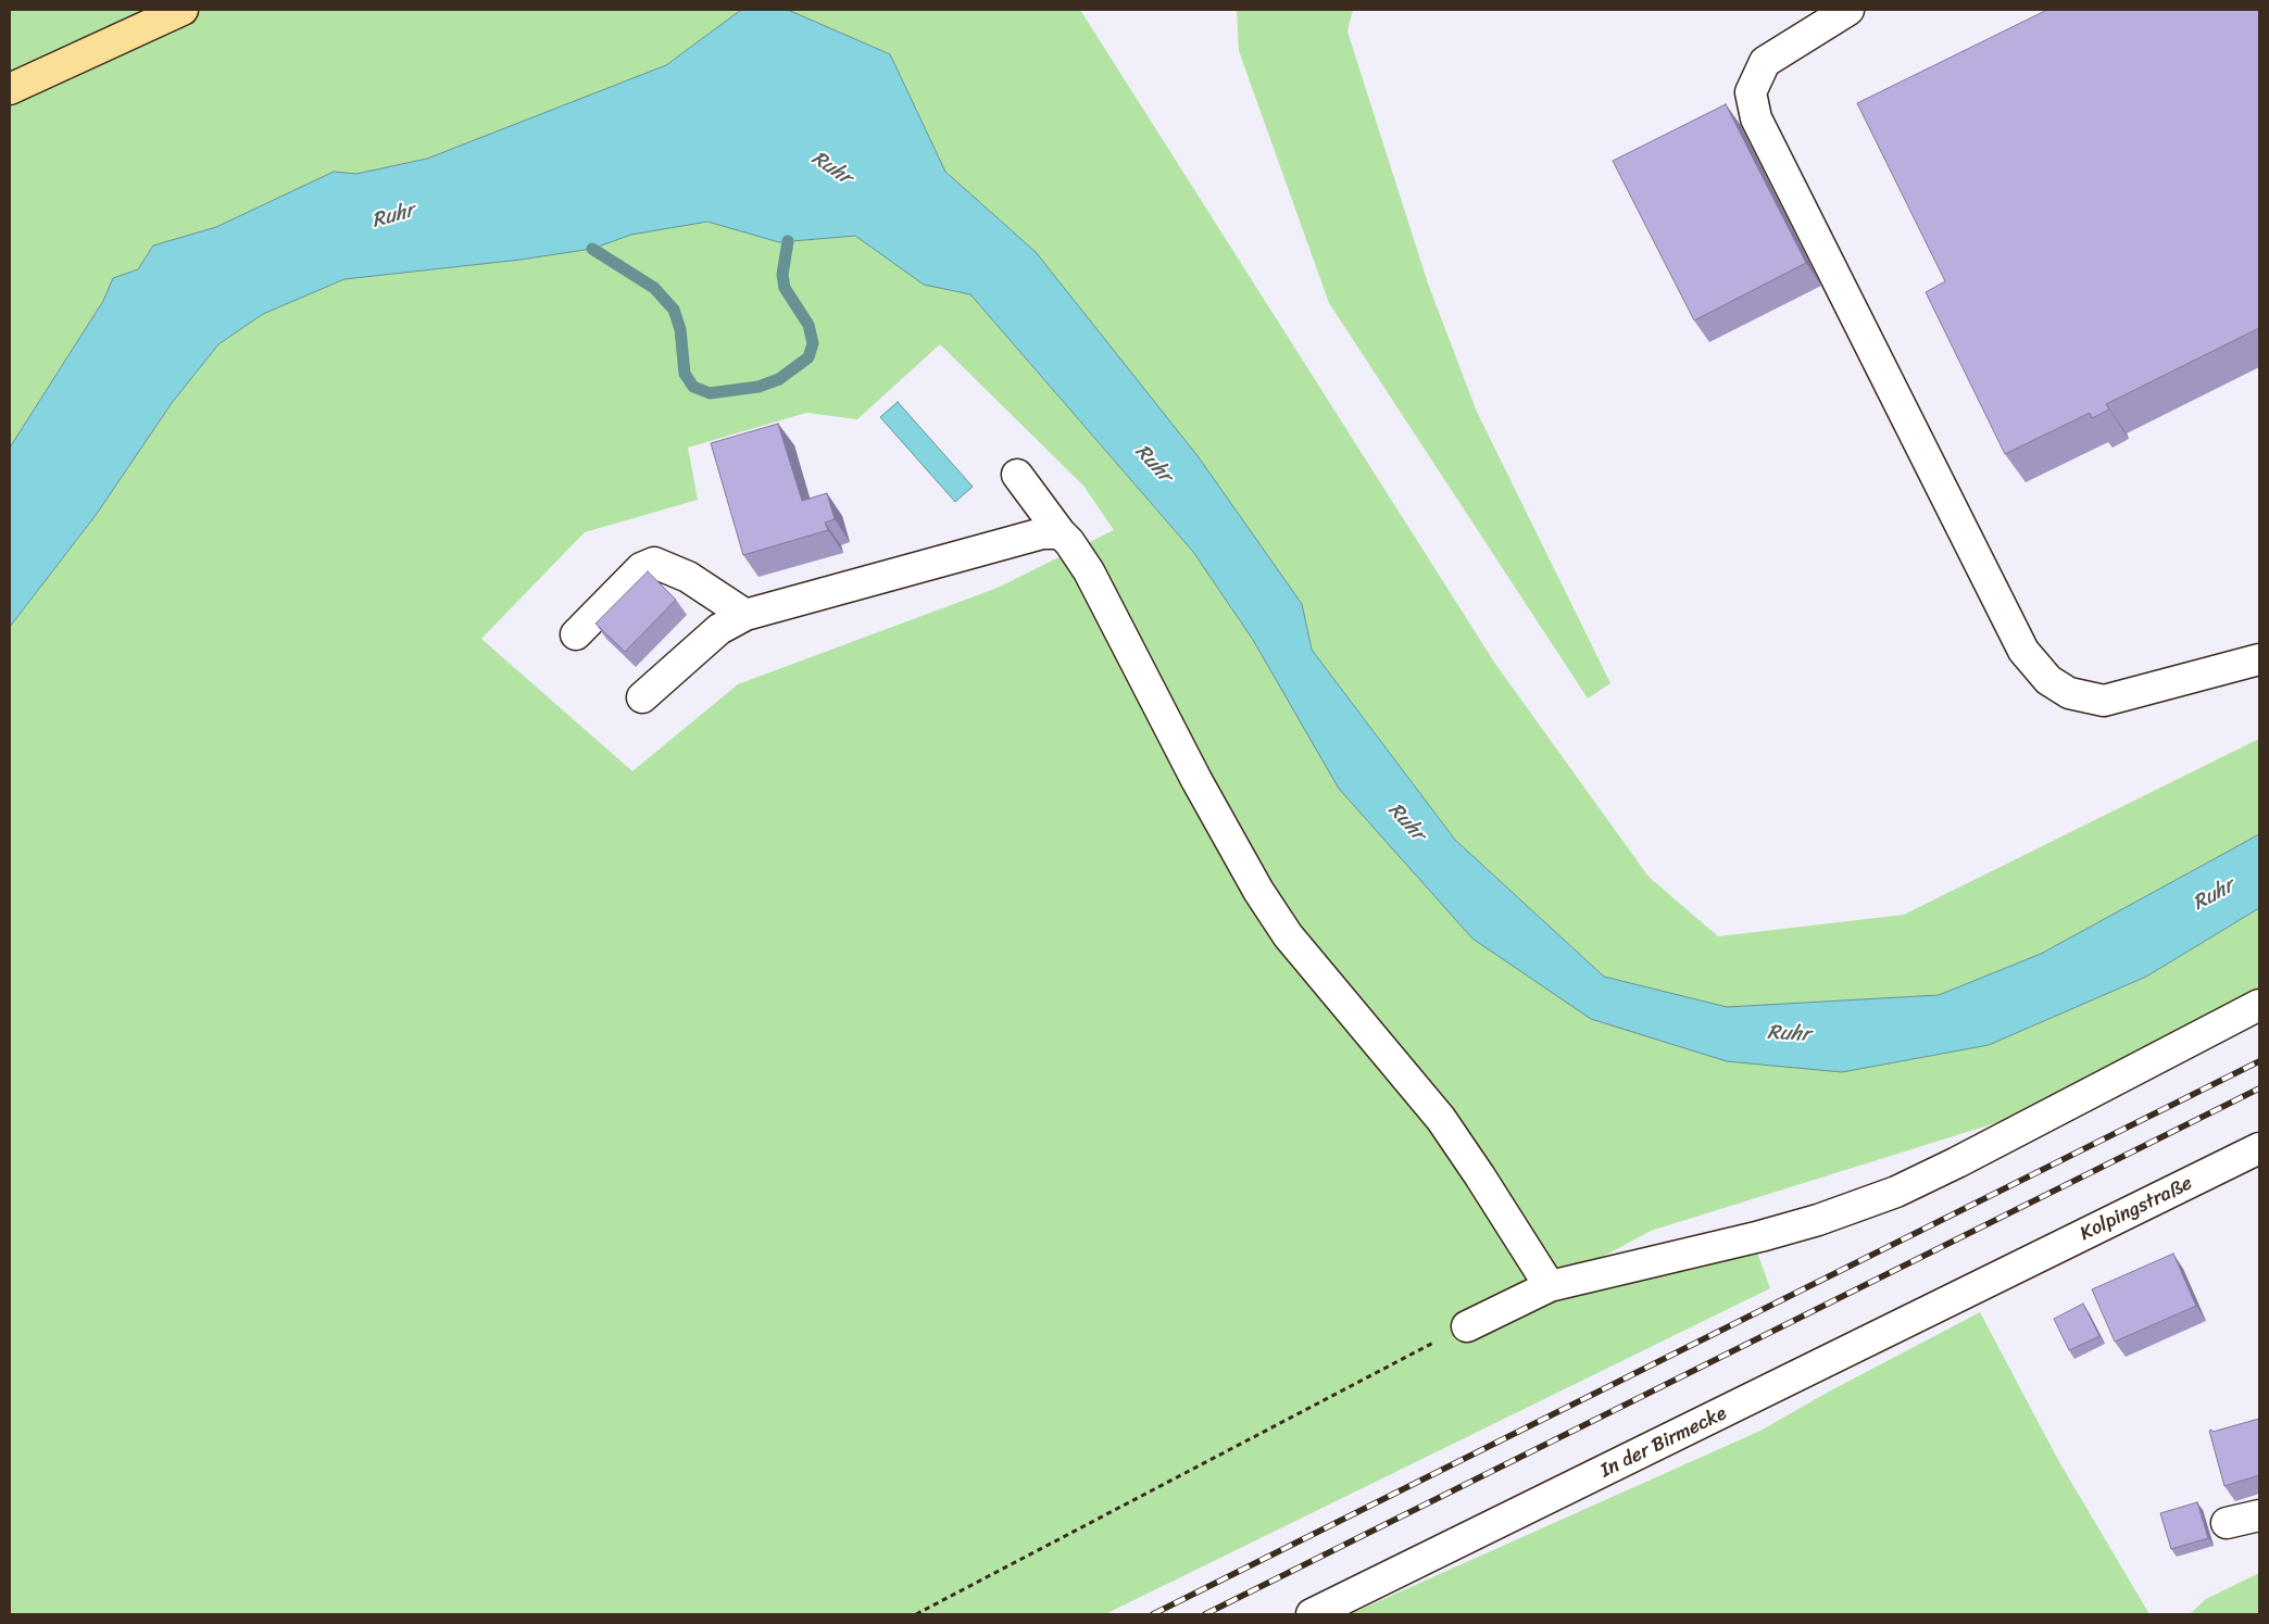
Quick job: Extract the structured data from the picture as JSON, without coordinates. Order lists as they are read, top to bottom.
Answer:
{
  "streets": {
    "street": ["Kolpingstraße", "In der Birmecke"]
  },
  "crossings": [
    ["Kolpingstraße", "In der Birmecke"]
  ],
  "water": ["Ruhr"]
}
